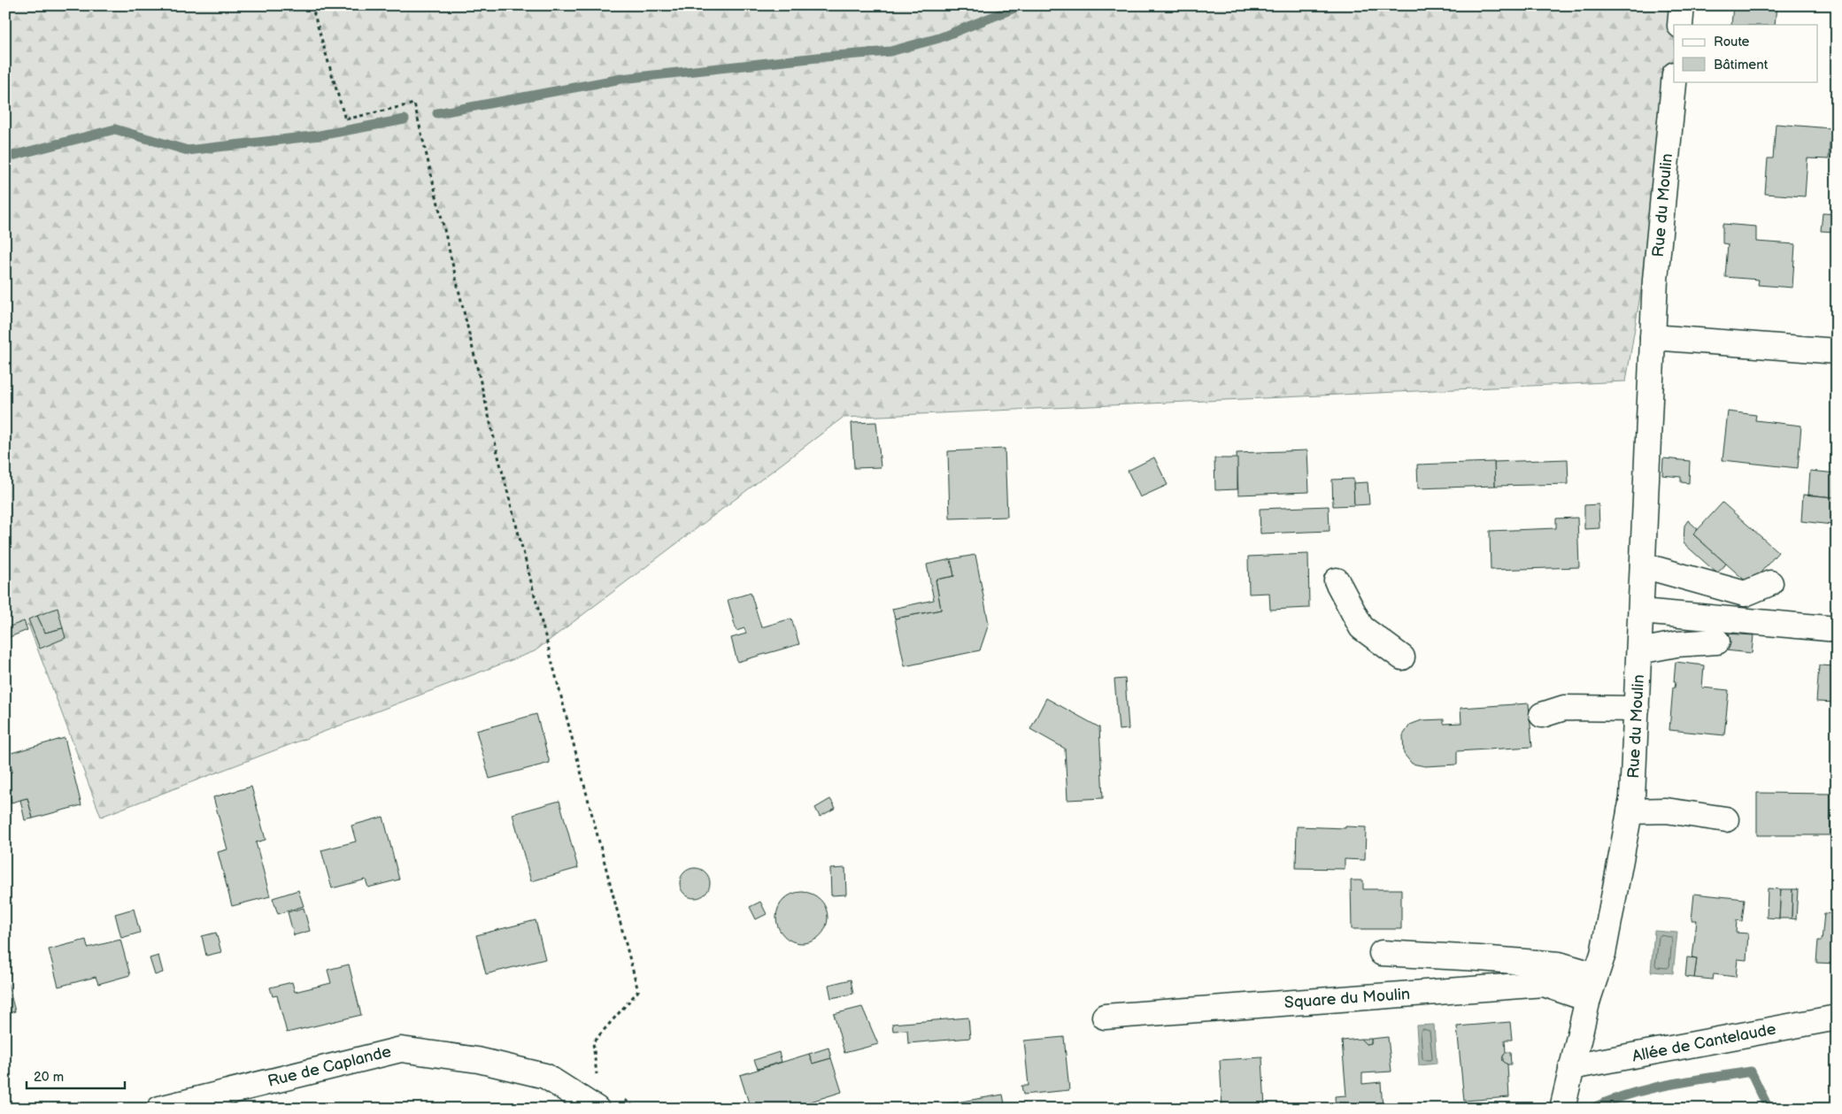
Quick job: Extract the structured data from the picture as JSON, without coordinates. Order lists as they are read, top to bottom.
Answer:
{
  "streets": {
    "street": [
      "Rue du Moulin",
      "Square du Moulin",
      "Allée de Cantelaude",
      "Rue de Caplande"
    ]
  },
  "crossings": [
    ["Rue du Moulin", "Square du Moulin"],
    ["Rue du Moulin", "Allée de Cantelaude"]
  ],
  "legend": ["Route", "Bâtiment"],
  "scale_bar": "20 m"
}
